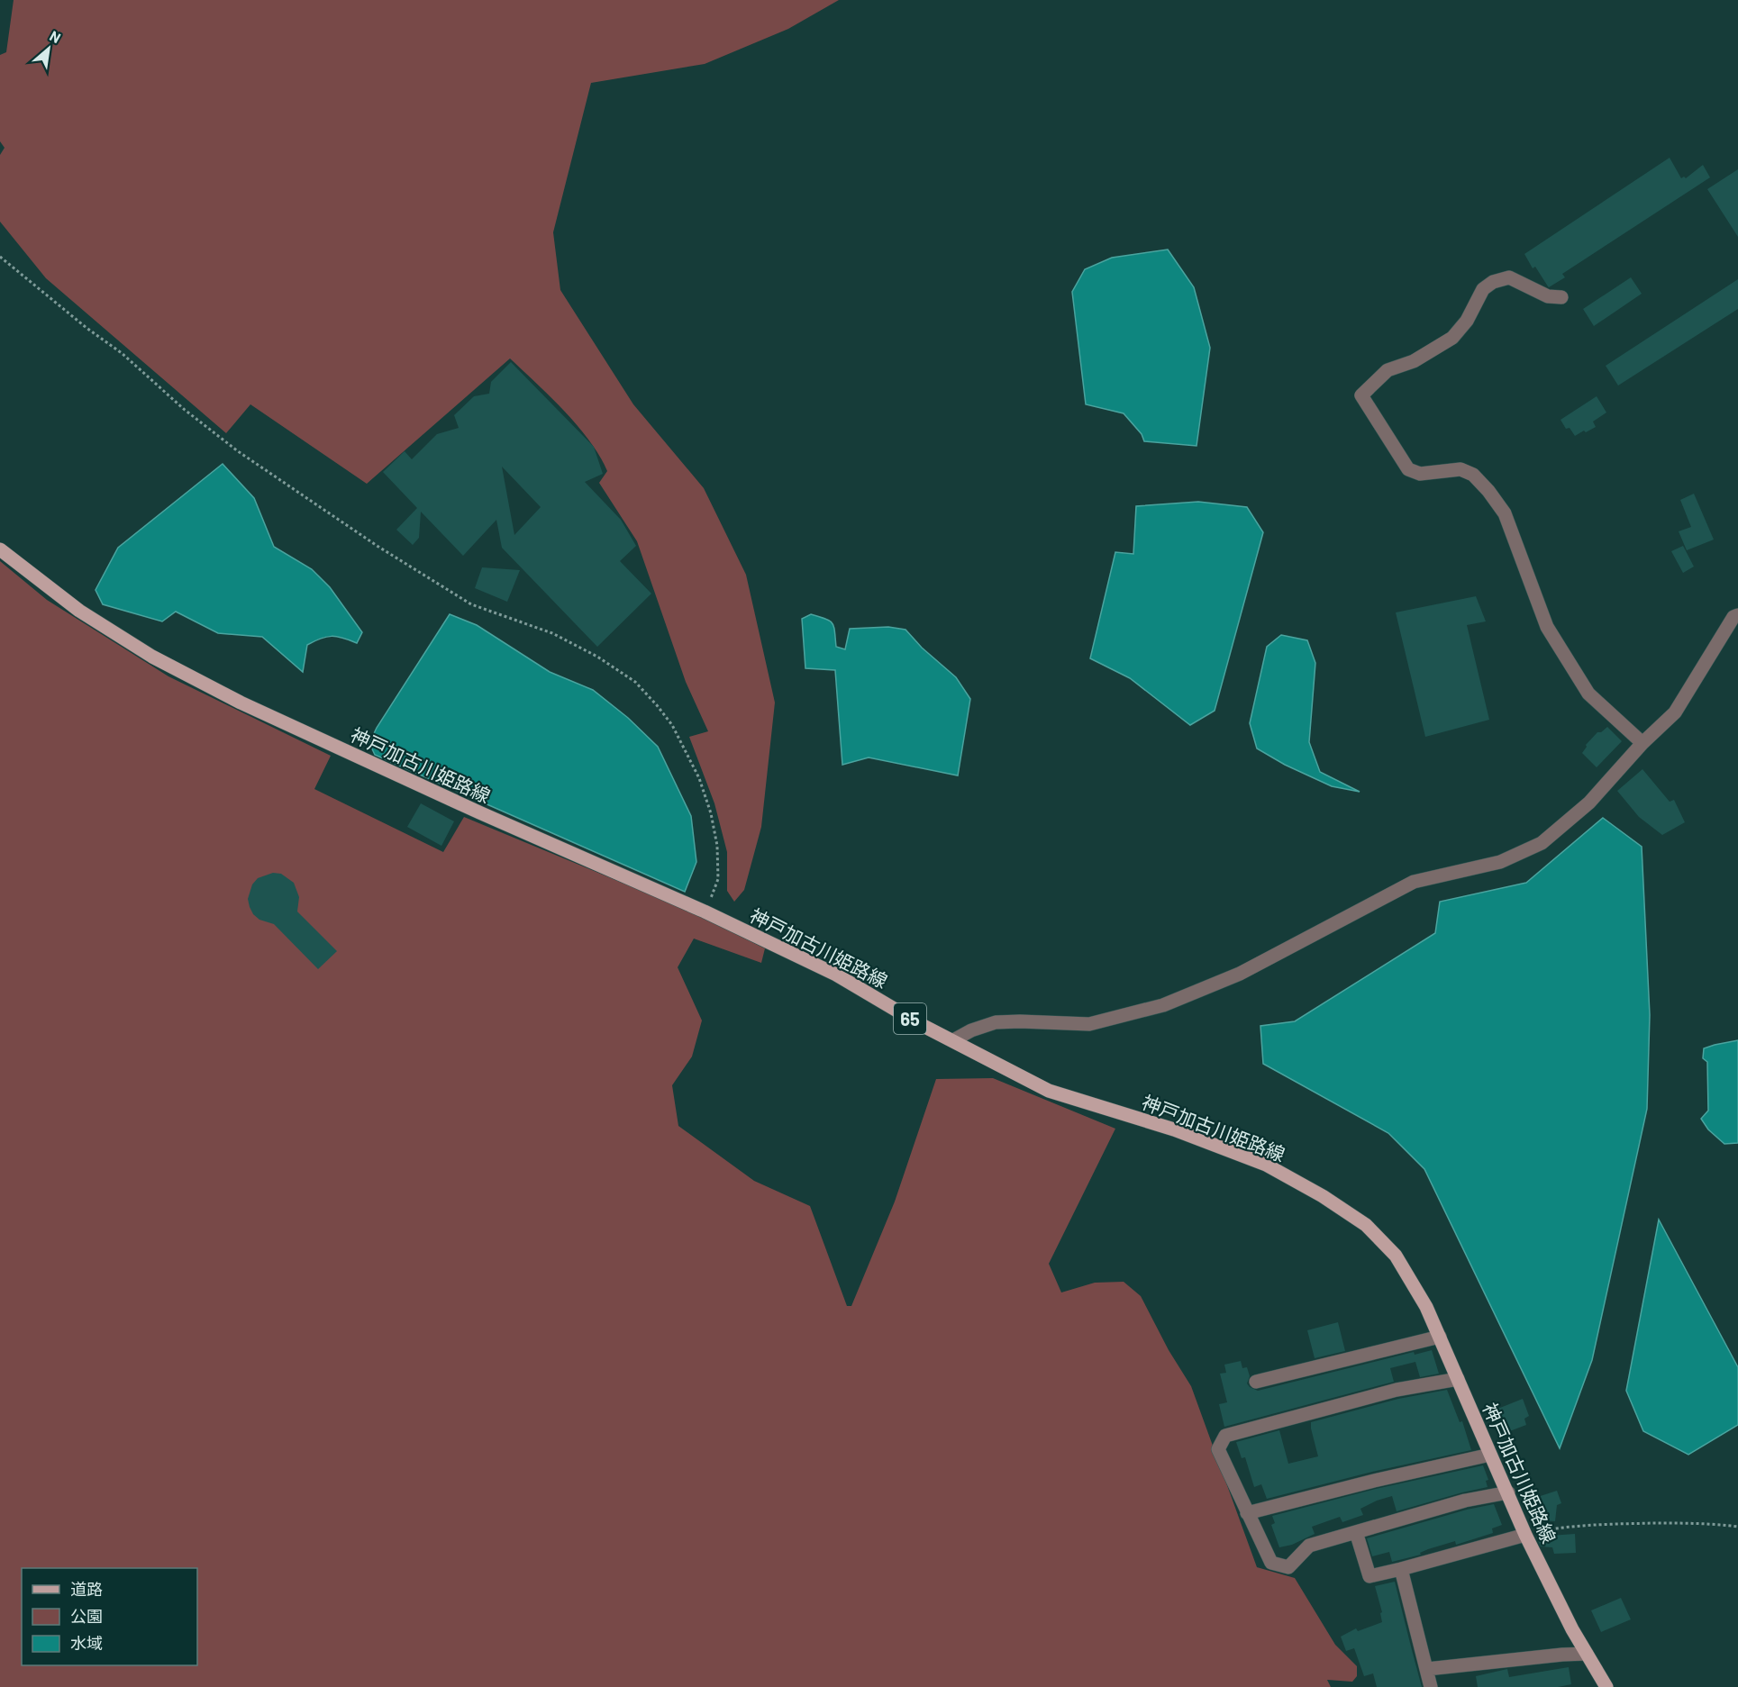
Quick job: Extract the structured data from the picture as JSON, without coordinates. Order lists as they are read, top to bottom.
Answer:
{
  "streets": {
    "main road": ["神戸加古川姫路線", "65"]
  },
  "legend": ["道路", "公園", "水域"],
  "north": "top right"
}
